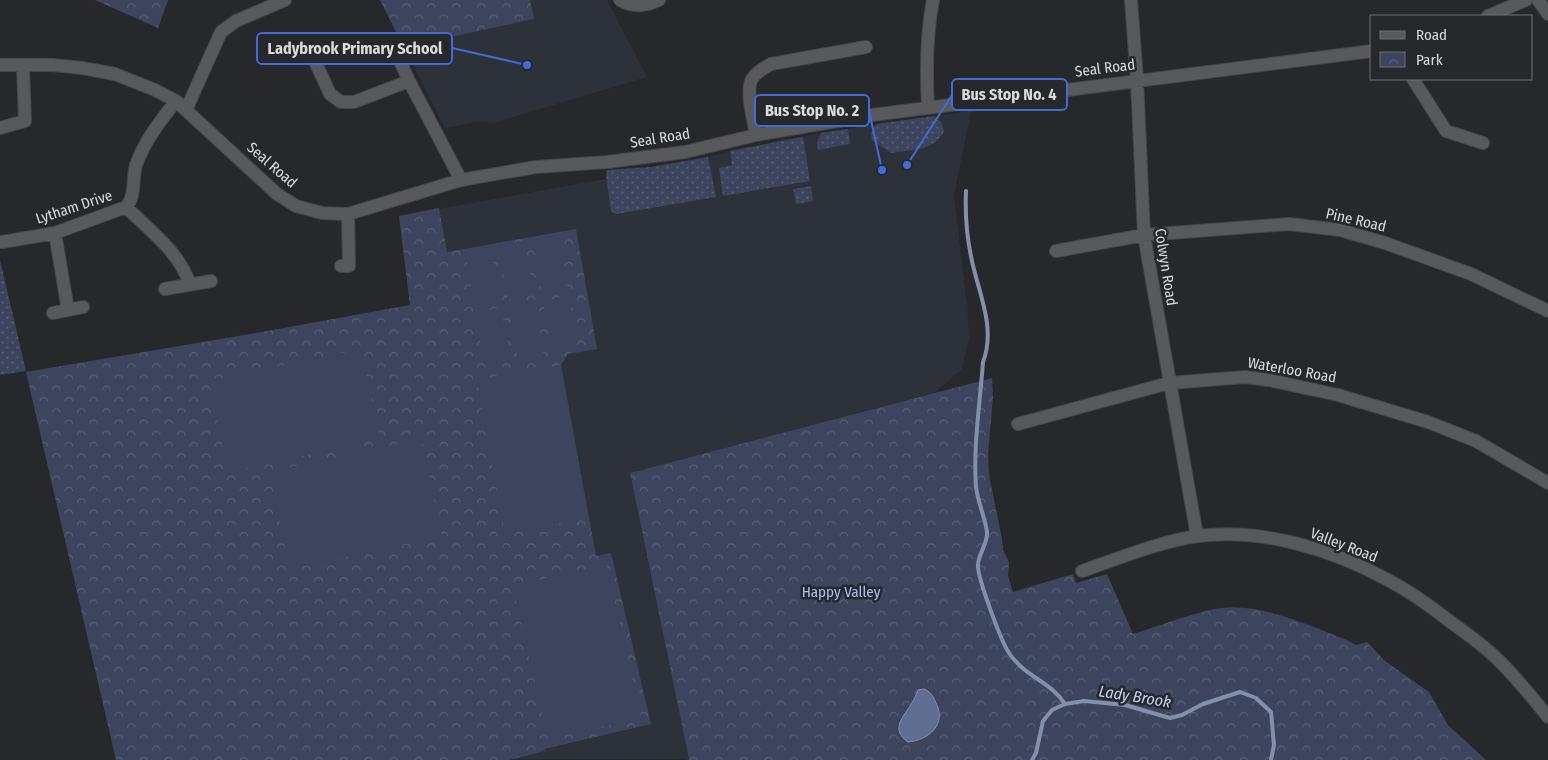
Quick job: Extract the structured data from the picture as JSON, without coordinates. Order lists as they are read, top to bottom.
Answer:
{
  "streets": {
    "street": [
      "Seal Road",
      "Lytham Drive",
      "Pine Road",
      "Colwyn Road",
      "Waterloo Road",
      "Valley Road"
    ]
  },
  "crossings": [
    ["Seal Road", "Lytham Drive"],
    ["Seal Road", "Colwyn Road"],
    ["Pine Road", "Colwyn Road"],
    ["Colwyn Road", "Waterloo Road"],
    ["Colwyn Road", "Valley Road"]
  ],
  "water": ["Lady Brook"],
  "parks": ["Happy Valley"],
  "places": ["Ladybrook Primary School", "Bus Stop No. 4", "Bus Stop No. 2"],
  "legend": ["Road", "Park"]
}
